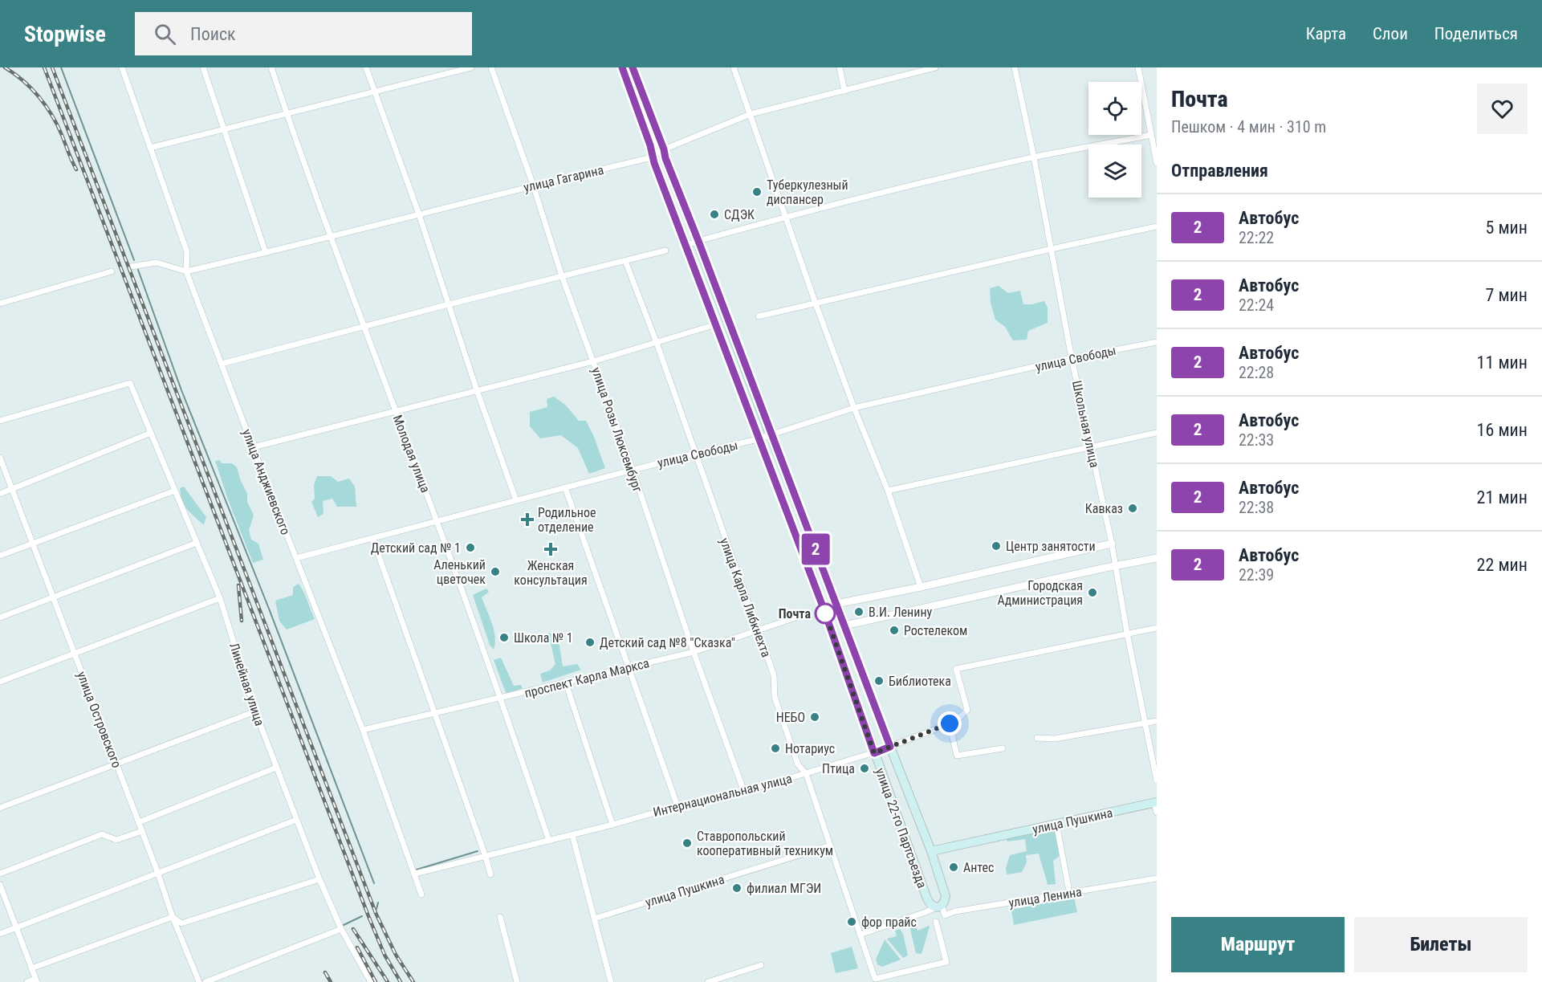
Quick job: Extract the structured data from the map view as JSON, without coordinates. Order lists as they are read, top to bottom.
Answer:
{
  "streets": {
    "main road": ["улица Пушкина", "улица 22-го Партсъезда"],
    "street": [
      "улица Гагарина",
      "улица Свободы",
      "Школьная улица",
      "улица Розы Люксембург",
      "Молодая улица",
      "улица Анджиевского",
      "улица Карла Либкнехта",
      "проспект Карла Маркса",
      "Линейная улица",
      "улица Островского",
      "Интернациональная улица",
      "улица Ленина"
    ]
  },
  "crossings": [
    ["улица Гагарина", "улица Розы Люксембург"],
    ["улица Гагарина", "Молодая улица"],
    ["улица Гагарина", "улица Анджиевского"],
    ["улица Гагарина", "улица 22-го Партсъезда"],
    ["улица Свободы", "Школьная улица"],
    ["улица Свободы", "улица Розы Люксембург"],
    ["улица Свободы", "Молодая улица"],
    ["улица Свободы", "улица Анджиевского"],
    ["улица Свободы", "улица Карла Либкнехта"],
    ["улица Свободы", "улица 22-го Партсъезда"],
    ["Школьная улица", "Интернациональная улица"],
    ["улица Розы Люксембург", "проспект Карла Маркса"],
    ["улица Розы Люксембург", "Интернациональная улица"],
    ["Молодая улица", "проспект Карла Маркса"],
    ["Молодая улица", "Интернациональная улица"],
    ["улица Анджиевского", "проспект Карла Маркса"],
    ["улица Анджиевского", "Интернациональная улица"],
    ["улица Карла Либкнехта", "проспект Карла Маркса"],
    ["улица Карла Либкнехта", "Интернациональная улица"],
    ["улица Карла Либкнехта", "улица Пушкина"],
    ["Интернациональная улица", "улица 22-го Партсъезда"],
    ["улица Пушкина", "улица 22-го Партсъезда"],
    ["улица 22-го Партсъезда", "улица Ленина"]
  ],
  "places": {
    "other": [
      "Туберкулезный диспансер",
      "СДЭК",
      "Кавказ",
      "Центр занятости",
      "Детский сад № 1",
      "Аленький цветочек",
      "Городская Администрация",
      "В.И. Ленину",
      "Почта",
      "Ростелеком",
      "Школа № 1",
      "Детский сад №8 \"Сказка\"",
      "Библиотека",
      "НЕБО",
      "Нотариус",
      "Птица",
      "Ставропольский кооперативный техникум",
      "Антес",
      "филиал МГЭИ",
      "фор прайс"
    ],
    "health": ["Родильное отделение", "Женская консультация"]
  },
  "lines": ["bus line 2"],
  "page": {
    "header": "Stopwise",
    "search": "Поиск",
    "nav": ["Карта", "Слои", "Поделиться"],
    "on_map": "2",
    "heading": [
      ["Почта", "Пешком · 4 мин · 310 m"],
      "Отправления"
    ],
    "list": [
      {
        "mark": "2",
        "name": "Автобус",
        "note": "22:22",
        "value": "5 мин"
      },
      {
        "mark": "2",
        "name": "Автобус",
        "note": "22:24",
        "value": "7 мин"
      },
      {
        "mark": "2",
        "name": "Автобус",
        "note": "22:28",
        "value": "11 мин"
      },
      {
        "mark": "2",
        "name": "Автобус",
        "note": "22:33",
        "value": "16 мин"
      },
      {
        "mark": "2",
        "name": "Автобус",
        "note": "22:38",
        "value": "21 мин"
      },
      {
        "mark": "2",
        "name": "Автобус",
        "note": "22:39",
        "value": "22 мин"
      }
    ],
    "buttons": ["Маршрут", "Билеты"]
  }
}
